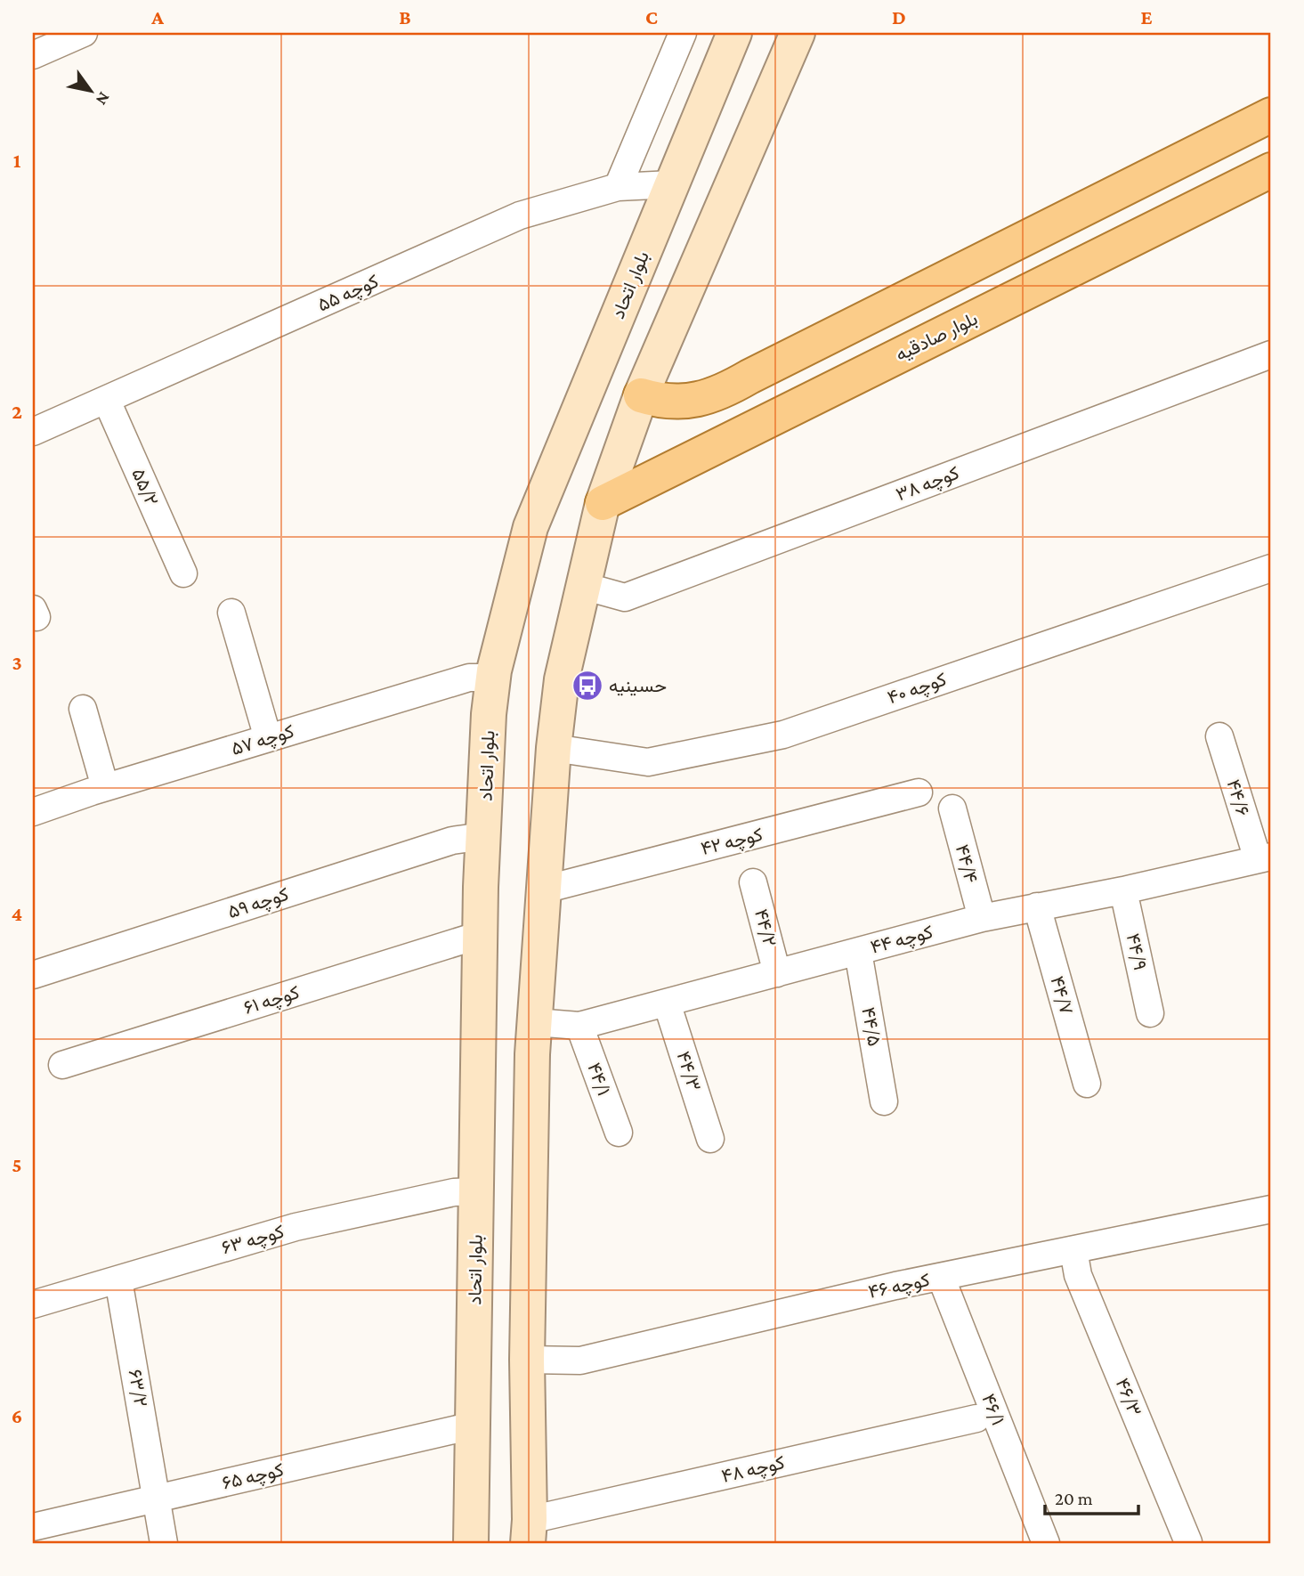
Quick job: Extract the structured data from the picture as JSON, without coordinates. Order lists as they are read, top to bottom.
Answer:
{
  "streets": {
    "main road": ["بلوار اتحاد", "بلوار صادقیه"],
    "street": [
      "کوچه ۵۵",
      "کوچه ۳۸",
      "۵۵/۲",
      "کوچه ۴۰",
      "کوچه ۵۷",
      "۴۴/۶",
      "کوچه ۴۲",
      "۴۴/۴",
      "کوچه ۵۹",
      "۴۴/۲",
      "کوچه ۴۴",
      "۴۴/۹",
      "۴۴/۷",
      "کوچه ۶۱",
      "۴۴/۵",
      "۴۴/۳",
      "۴۴/۱",
      "کوچه ۶۳",
      "کوچه ۴۶",
      "۶۳/۲",
      "۴۶/۳",
      "۴۶/۱",
      "کوچه ۴۸",
      "کوچه ۶۵"
    ]
  },
  "crossings": [
    ["بلوار اتحاد", "کوچه ۵۵"],
    ["بلوار اتحاد", "کوچه ۵۷"],
    ["بلوار اتحاد", "کوچه ۵۹"],
    ["بلوار اتحاد", "کوچه ۶۱"],
    ["بلوار اتحاد", "کوچه ۶۳"],
    ["بلوار اتحاد", "کوچه ۶۵"],
    ["کوچه ۵۵", "۵۵/۲"],
    ["۴۴/۶", "کوچه ۴۴"],
    ["۴۴/۴", "کوچه ۴۴"],
    ["۴۴/۲", "کوچه ۴۴"],
    ["کوچه ۴۴", "۴۴/۹"],
    ["کوچه ۴۴", "۴۴/۷"],
    ["کوچه ۴۴", "۴۴/۵"],
    ["کوچه ۴۴", "۴۴/۳"],
    ["کوچه ۴۴", "۴۴/۱"],
    ["کوچه ۶۳", "۶۳/۲"],
    ["کوچه ۴۶", "۴۶/۳"],
    ["کوچه ۴۶", "۴۶/۱"],
    ["۶۳/۲", "کوچه ۶۵"]
  ],
  "places": {
    "bus stop": ["حسینیه"]
  },
  "scale_bar": "20 m",
  "north": "bottom right",
  "grid": {
    "columns": [
      "A",
      "B",
      "C",
      "D",
      "E"
    ],
    "rows": [
      "1",
      "2",
      "3",
      "4",
      "5",
      "6"
    ]
  }
}
